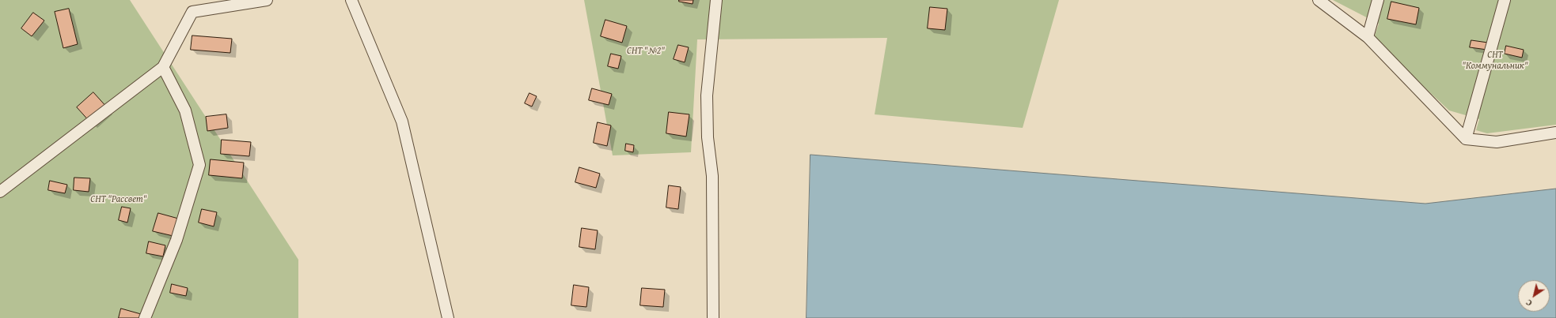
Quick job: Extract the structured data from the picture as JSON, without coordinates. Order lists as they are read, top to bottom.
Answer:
{
  "parks": ["СНТ \"№2\"", "СНТ \"Коммунальник\"", "СНТ \"Рассвет\""],
  "north": "bottom left"
}
